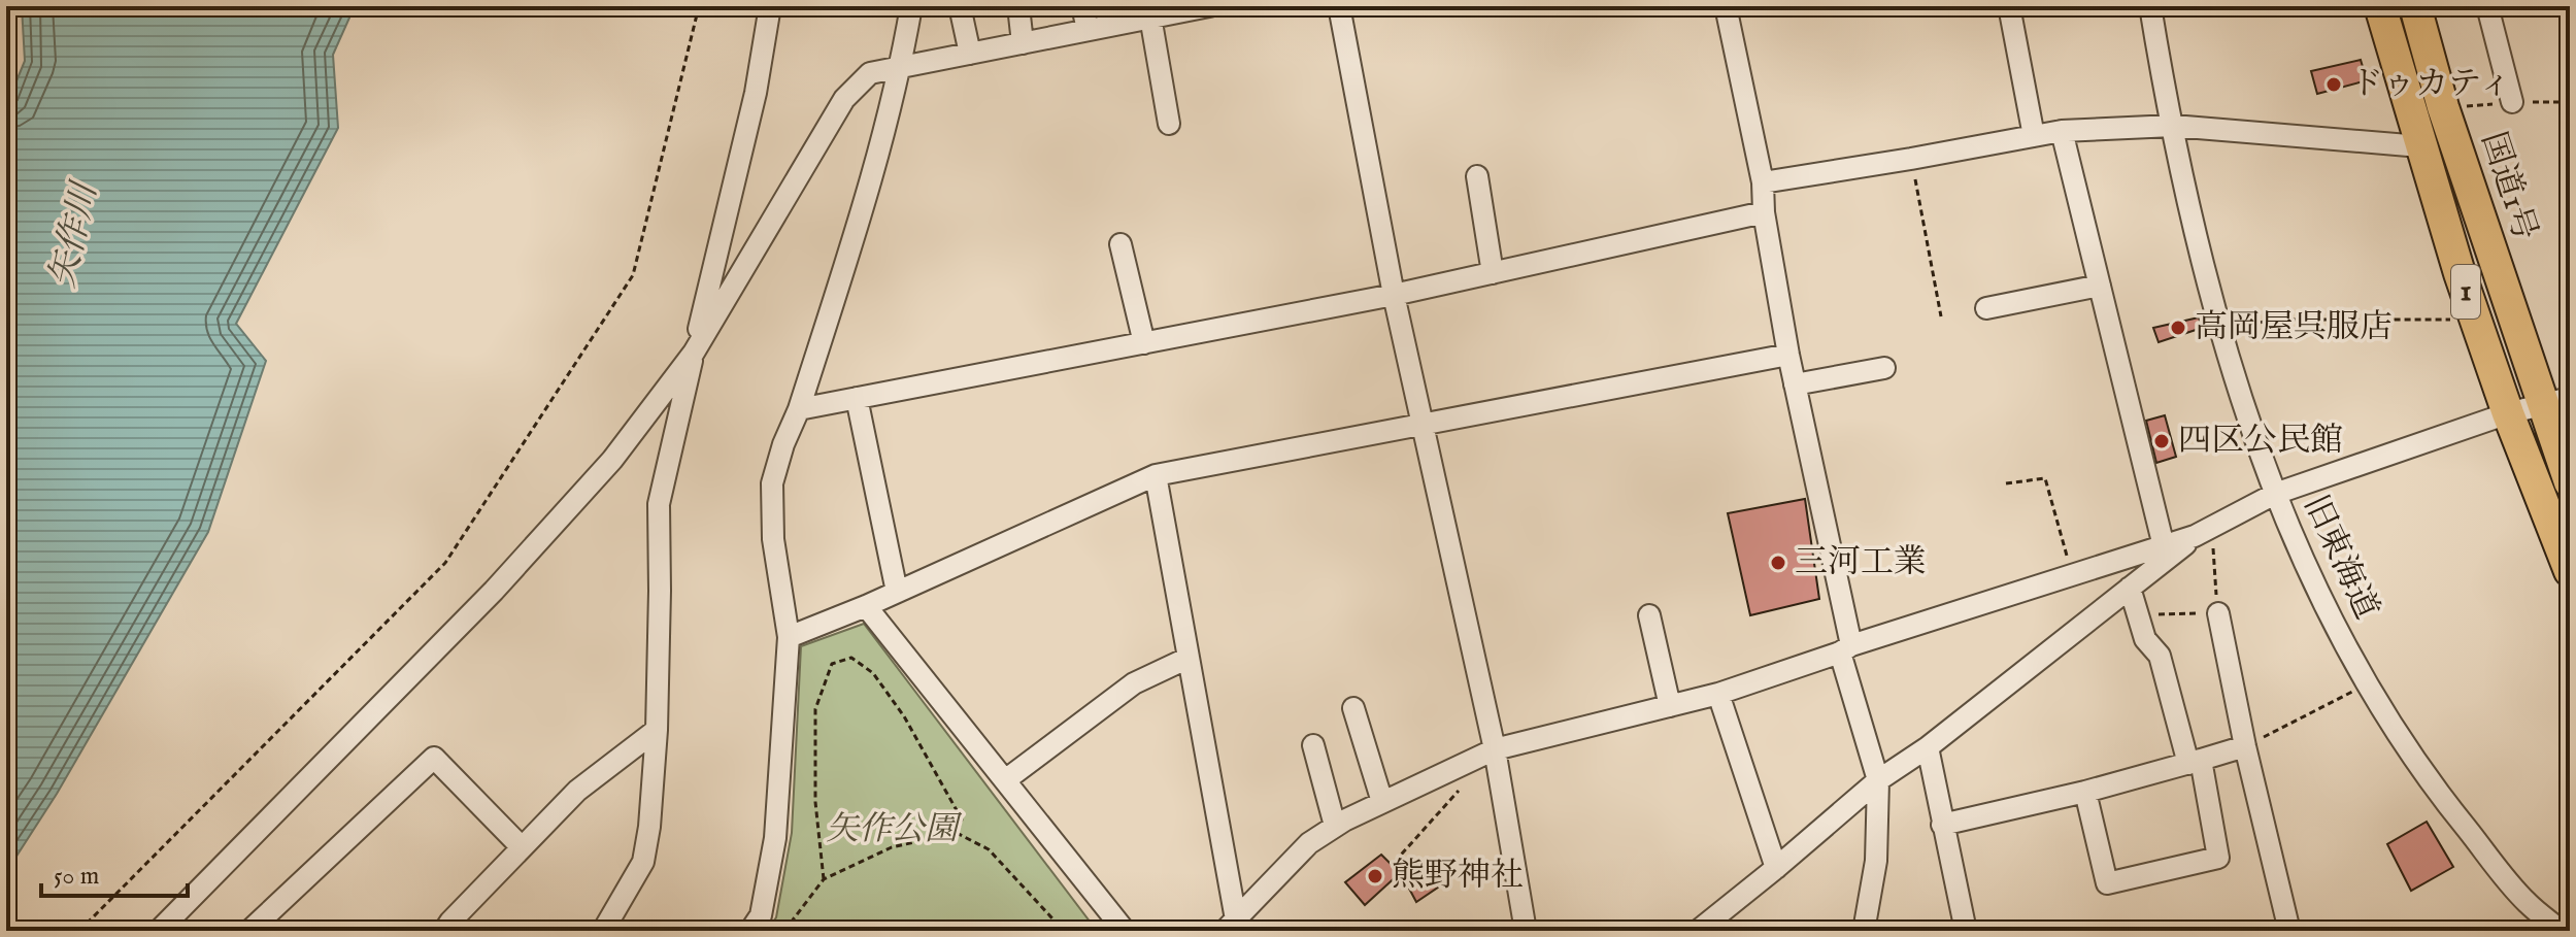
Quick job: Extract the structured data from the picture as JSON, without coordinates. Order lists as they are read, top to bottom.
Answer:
{
  "streets": {
    "highway": ["国道1号", "1"],
    "street": ["旧東海道"]
  },
  "water": ["矢作川"],
  "parks": ["矢作公園"],
  "places": [
    "ドゥカティ",
    "高岡屋呉服店",
    "四区公民館",
    "三河工業",
    "熊野神社"
  ],
  "scale_bar": "50 m"
}
